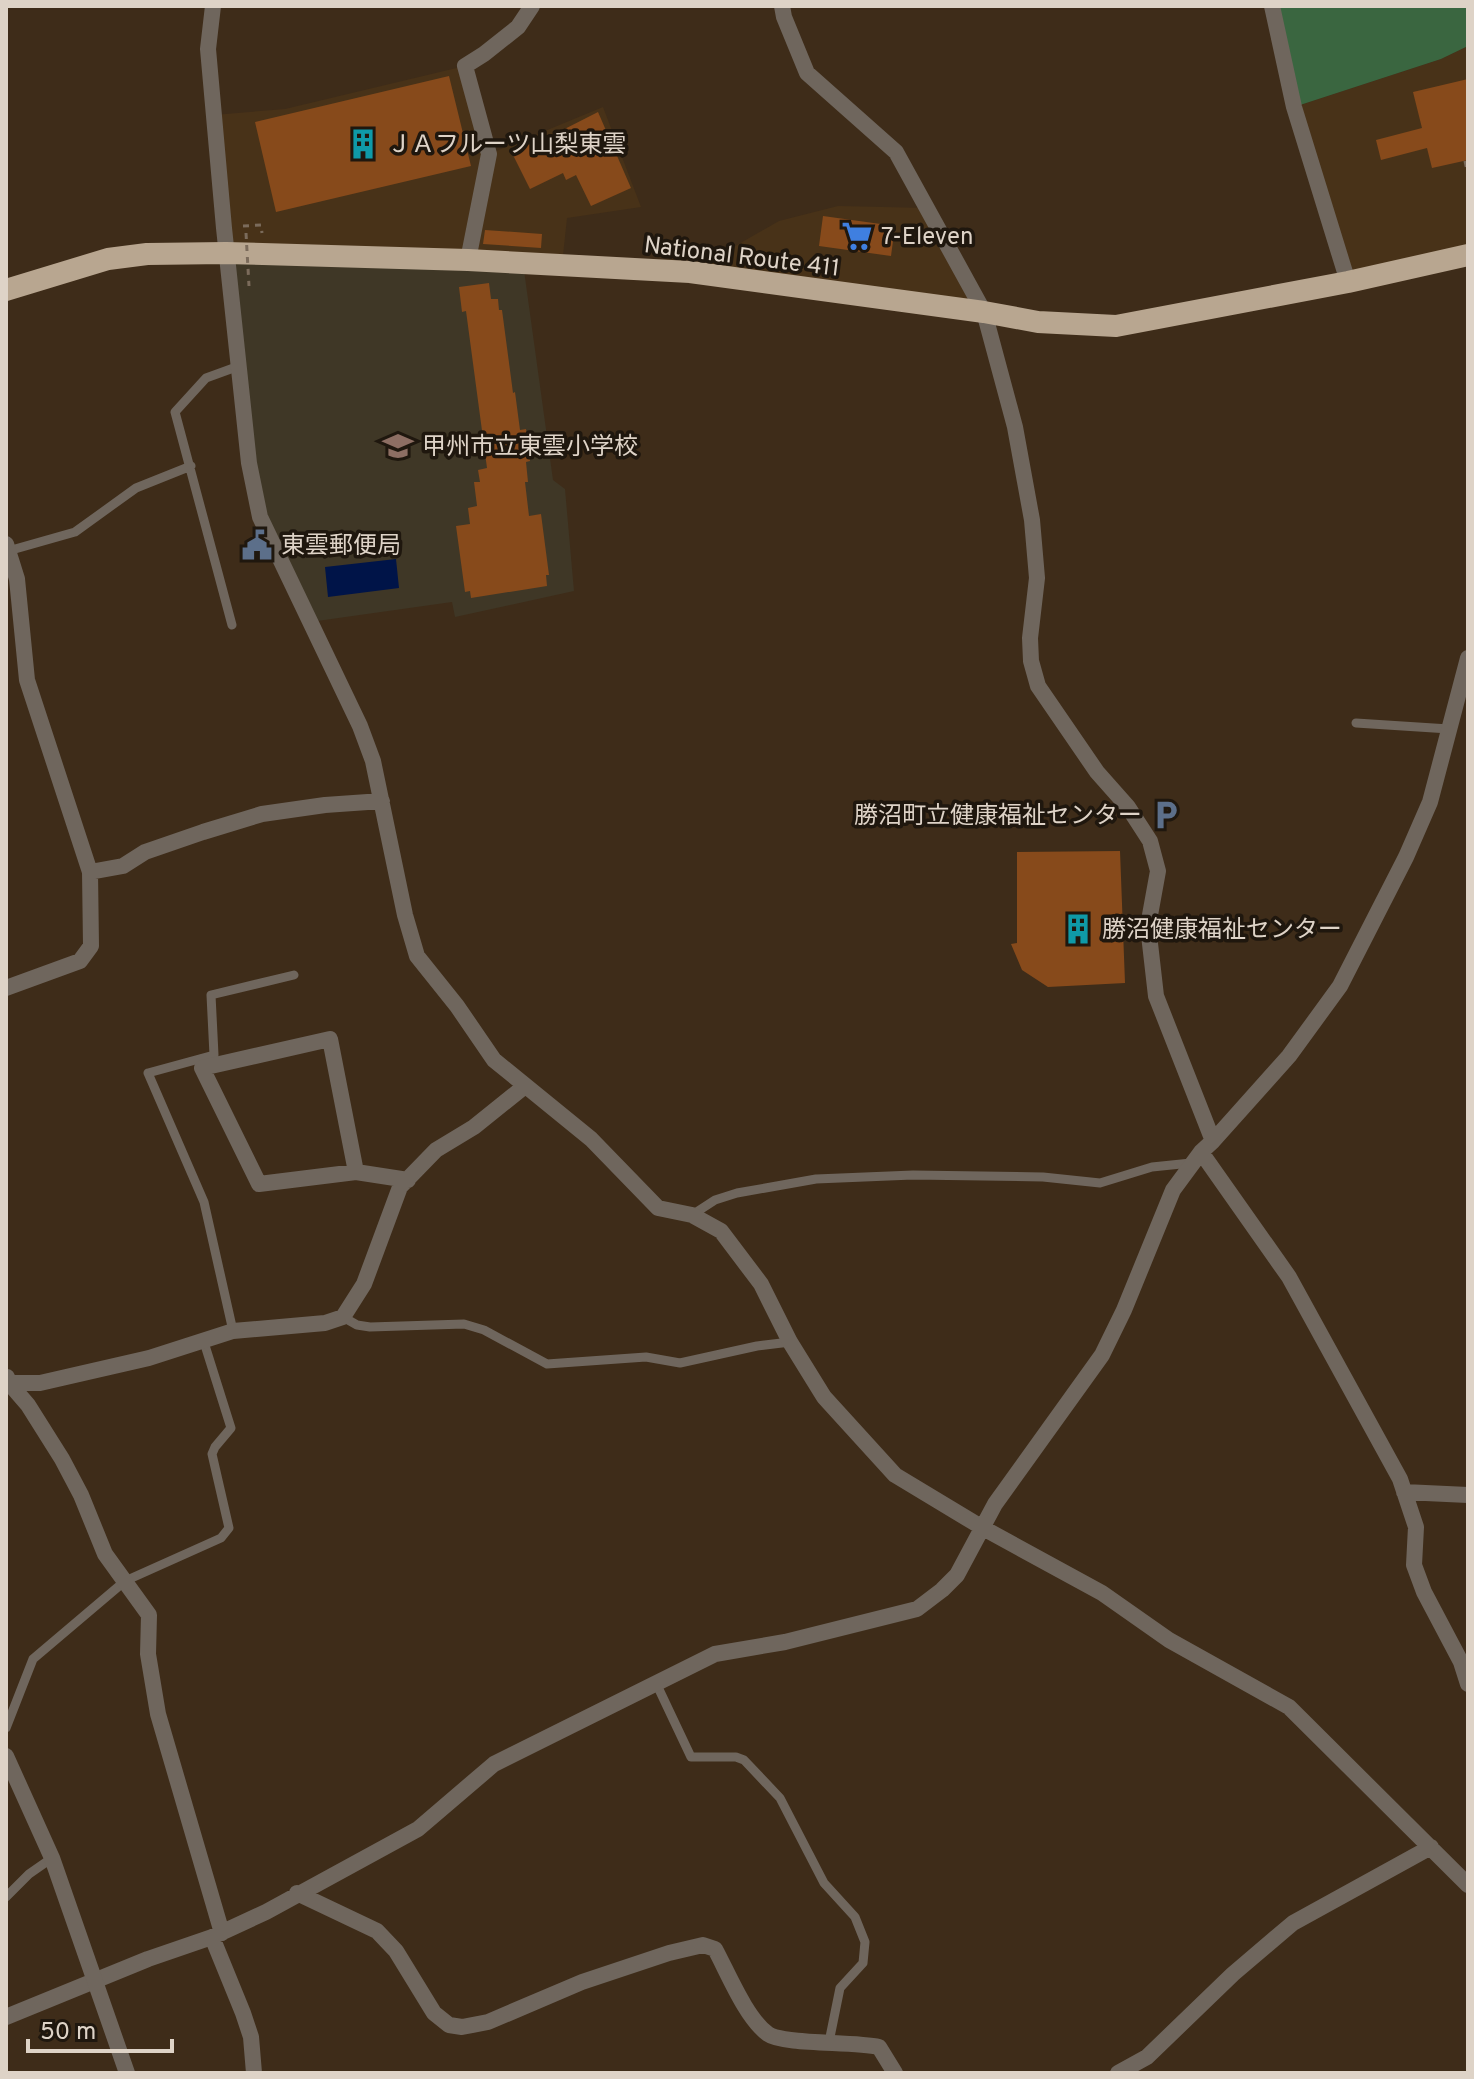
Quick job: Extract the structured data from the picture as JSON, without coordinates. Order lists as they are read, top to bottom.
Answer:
{
  "streets": {
    "highway": ["National Route 411"]
  },
  "places": {
    "building": ["ＪＡフルーツ山梨東雲", "勝沼健康福祉センター"],
    "supermarket": ["7-Eleven"],
    "school or university": ["甲州市立東雲小学校"],
    "public building": ["東雲郵便局"],
    "parking": ["勝沼町立健康福祉センター"]
  },
  "scale_bar": "50 m"
}
